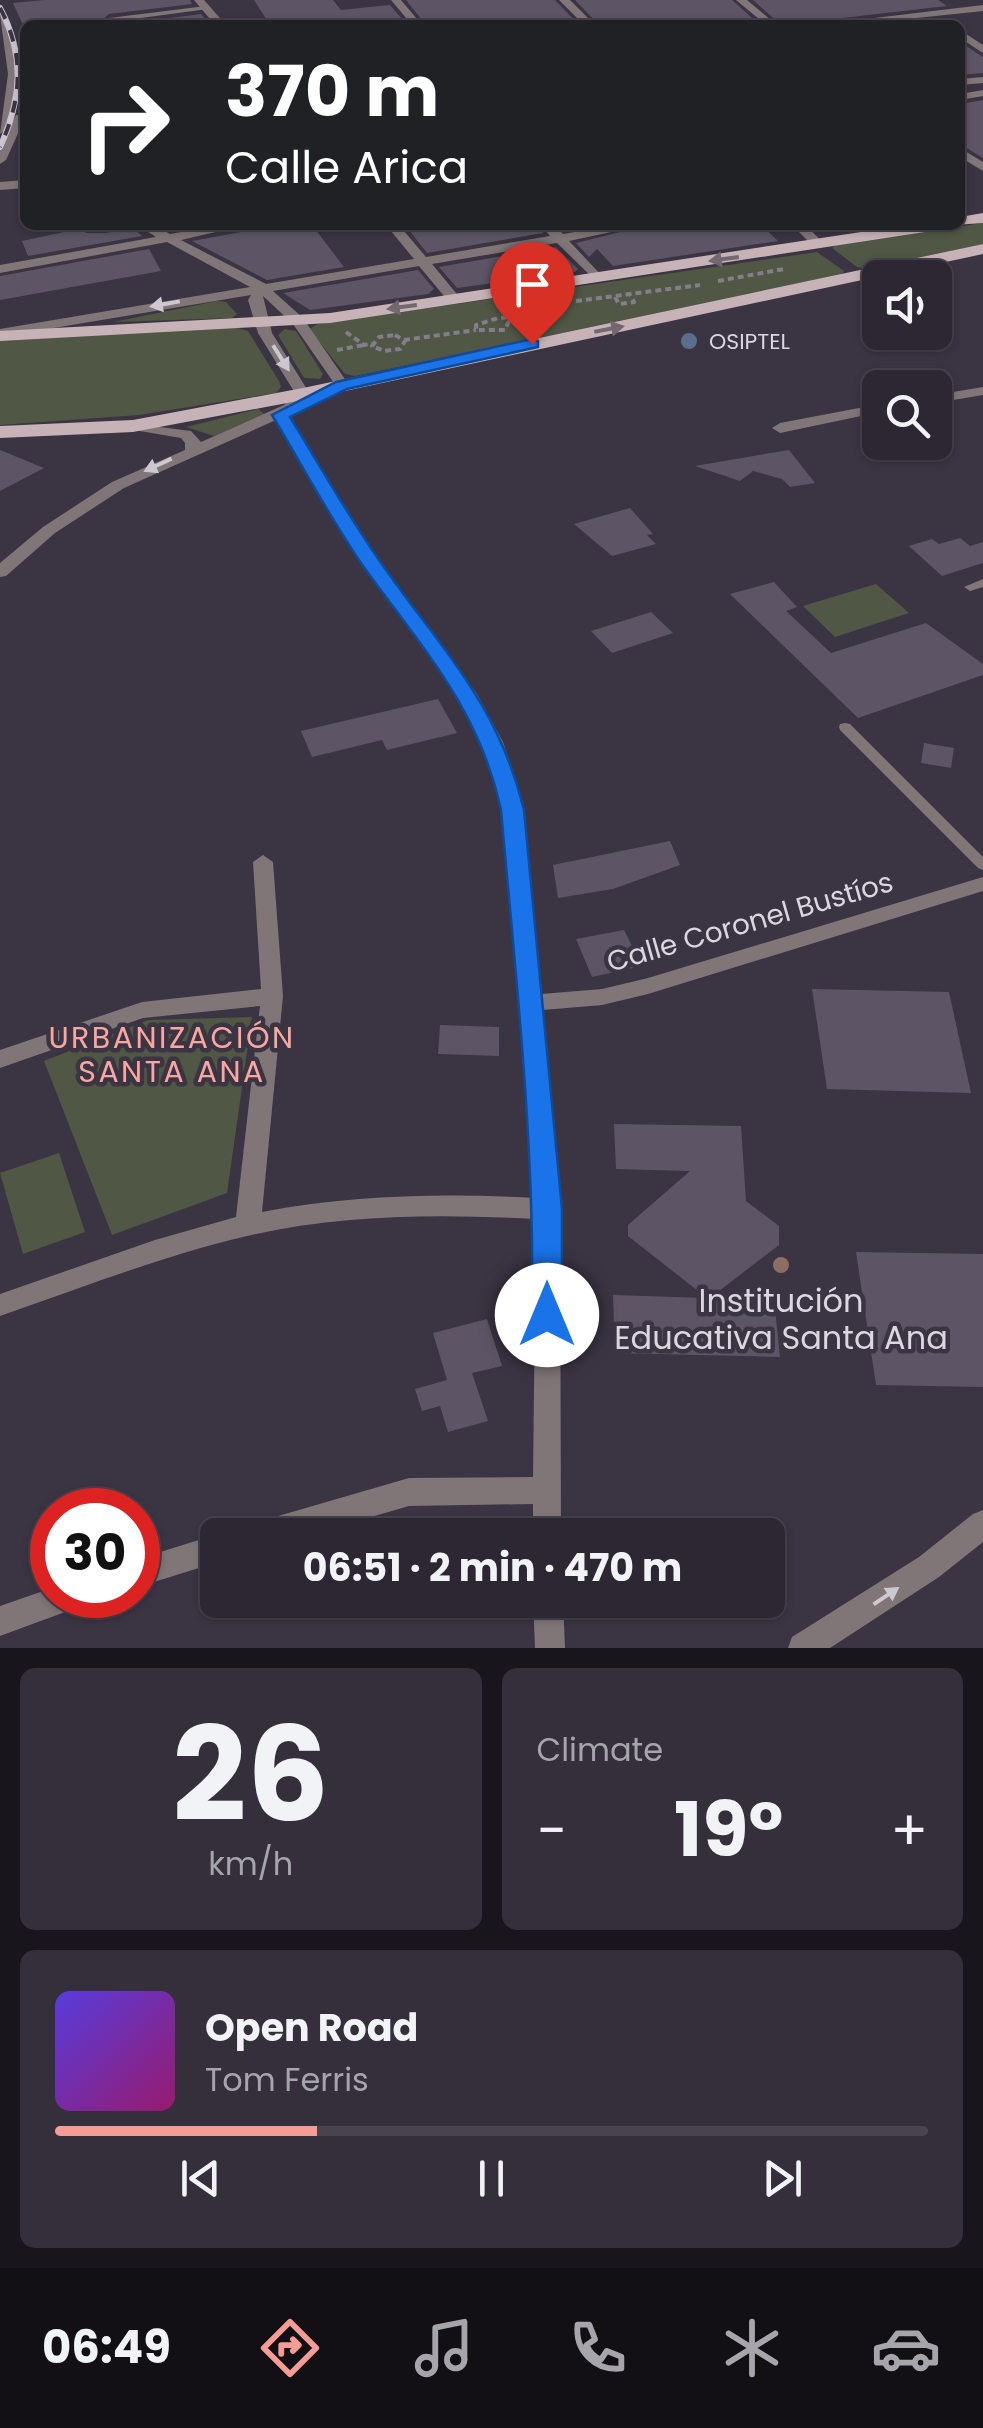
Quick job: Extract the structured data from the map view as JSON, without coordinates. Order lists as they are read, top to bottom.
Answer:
{
  "streets": {
    "street": ["Calle Coronel Bustíos"]
  },
  "districts": ["URBANIZACIÓN SANTA ANA"],
  "places": ["OSIPTEL", "Institución Educativa Santa Ana"],
  "page": {
    "turn": ["370 m", "Calle Arica"],
    "limit": "30",
    "trip": "06:51 · 2 min · 470 m",
    "tile": [
      ["26", "km/h"],
      "Climate"
    ],
    "heat": ["−", "19°", "+"],
    "song": ["Open Road", "Tom Ferris"],
    "tabs": "06:49"
  }
}
